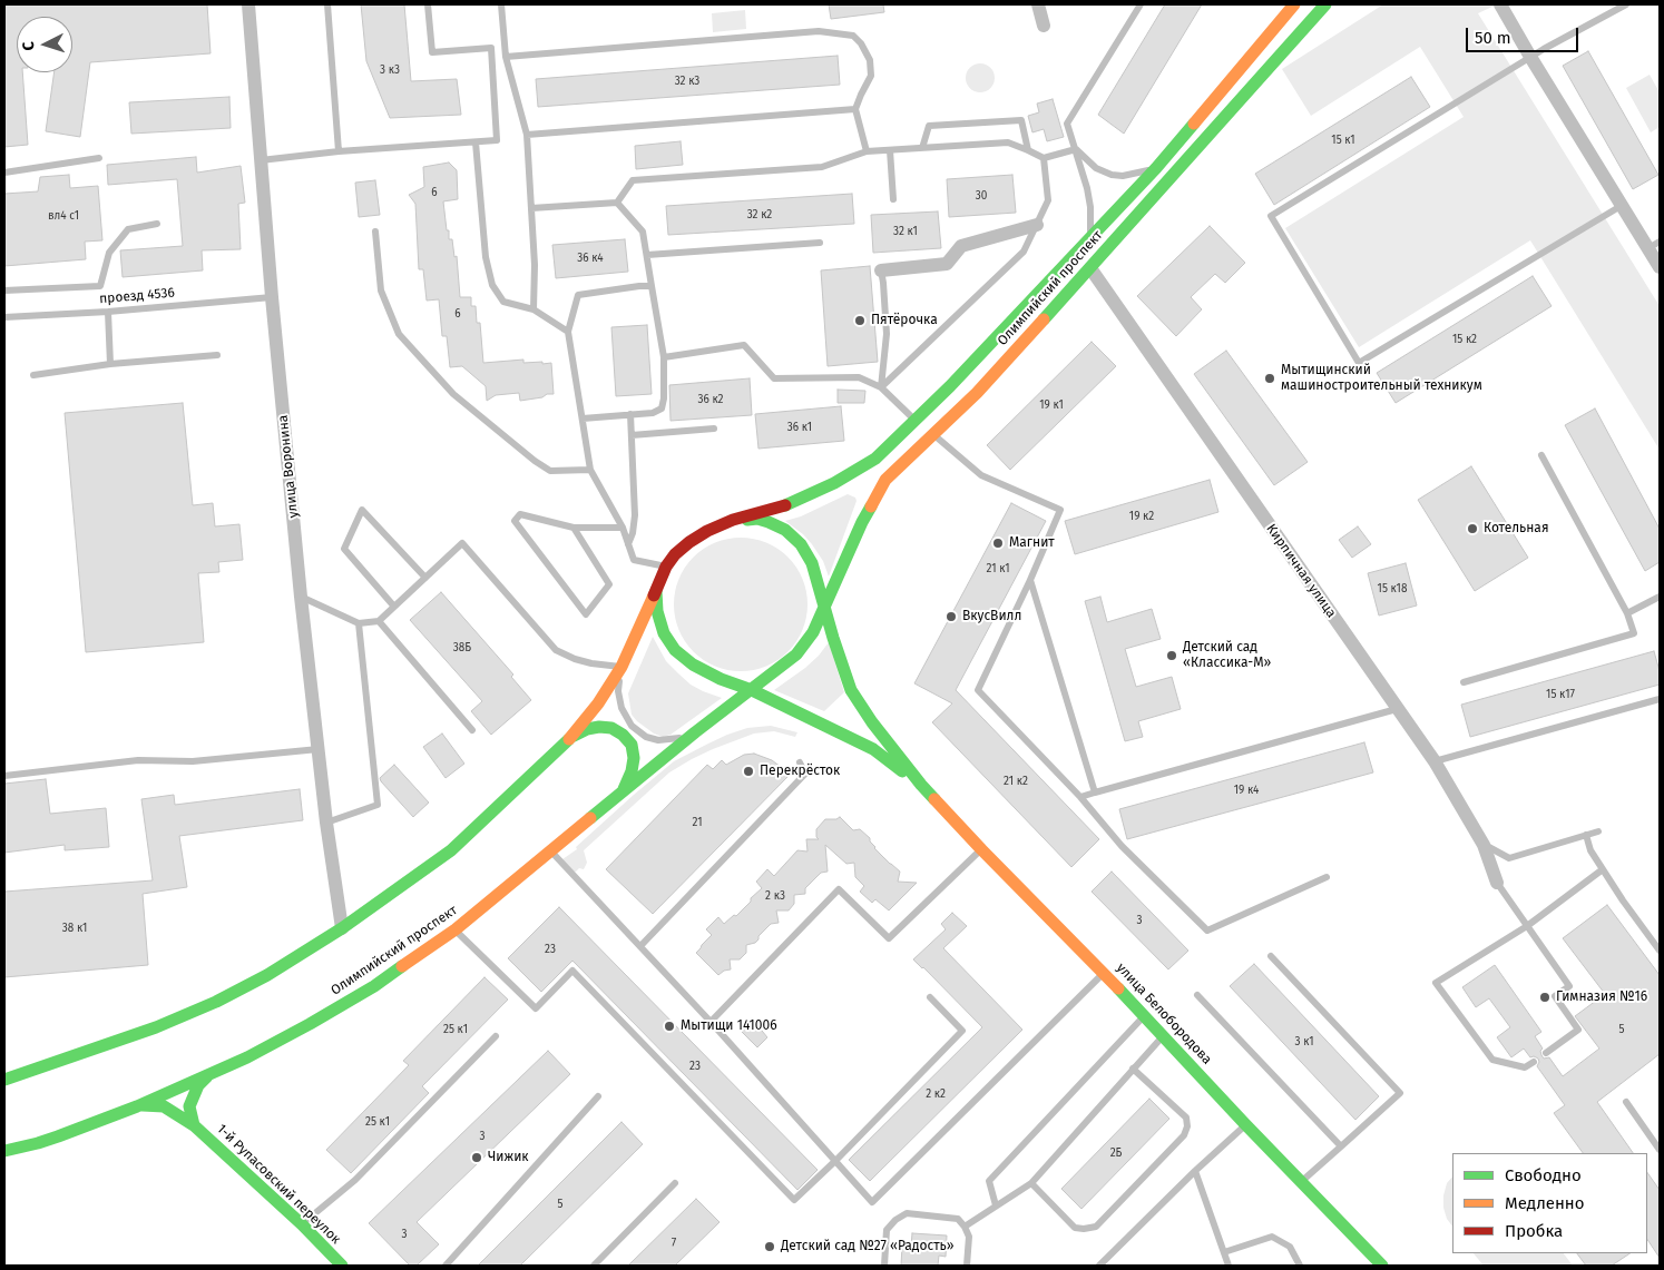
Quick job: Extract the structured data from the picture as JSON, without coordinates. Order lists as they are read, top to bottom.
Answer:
{
  "streets": {
    "main road": ["Олимпийский проспект", "улица Белобородова", "1-й Рупасовский переулок"],
    "street": ["улица Воронина", "Кирпичная улица"],
    "lane": ["проезд 4536"]
  },
  "crossings": [
    ["Олимпийский проспект", "улица Воронина"],
    ["Олимпийский проспект", "Кирпичная улица"],
    ["Олимпийский проспект", "1-й Рупасовский переулок"],
    ["проезд 4536", "улица Воронина"]
  ],
  "places": [
    "Пятёрочка",
    "Мытищинский машиностроительный техникум",
    "Котельная",
    "Магнит",
    "ВкусВилл",
    "Детский сад «Классика-М»",
    "Перекрёсток",
    "Гимназия №16",
    "Мытищи 141006",
    "Чижик",
    "Детский сад №27 «Радость»"
  ],
  "house_numbers": [
    "3 к3",
    "32 к3",
    "15 к1",
    "6",
    "30",
    "32 к2",
    "вл4 с1",
    "32 к1",
    "36 к4",
    "6",
    "15 к2",
    "36 к2",
    "19 к1",
    "36 к1",
    "19 к2",
    "21 к1",
    "15 к18",
    "38Б",
    "15 к17",
    "21 к2",
    "19 к4",
    "21",
    "2 к3",
    "3",
    "38 к1",
    "23",
    "25 к1",
    "5",
    "3 к1",
    "23",
    "2 к2",
    "25 к1",
    "3",
    "2Б",
    "5",
    "3",
    "7"
  ],
  "legend": ["Свободно", "Медленно", "Пробка"],
  "scale_bar": "50 m",
  "north": "left"
}
